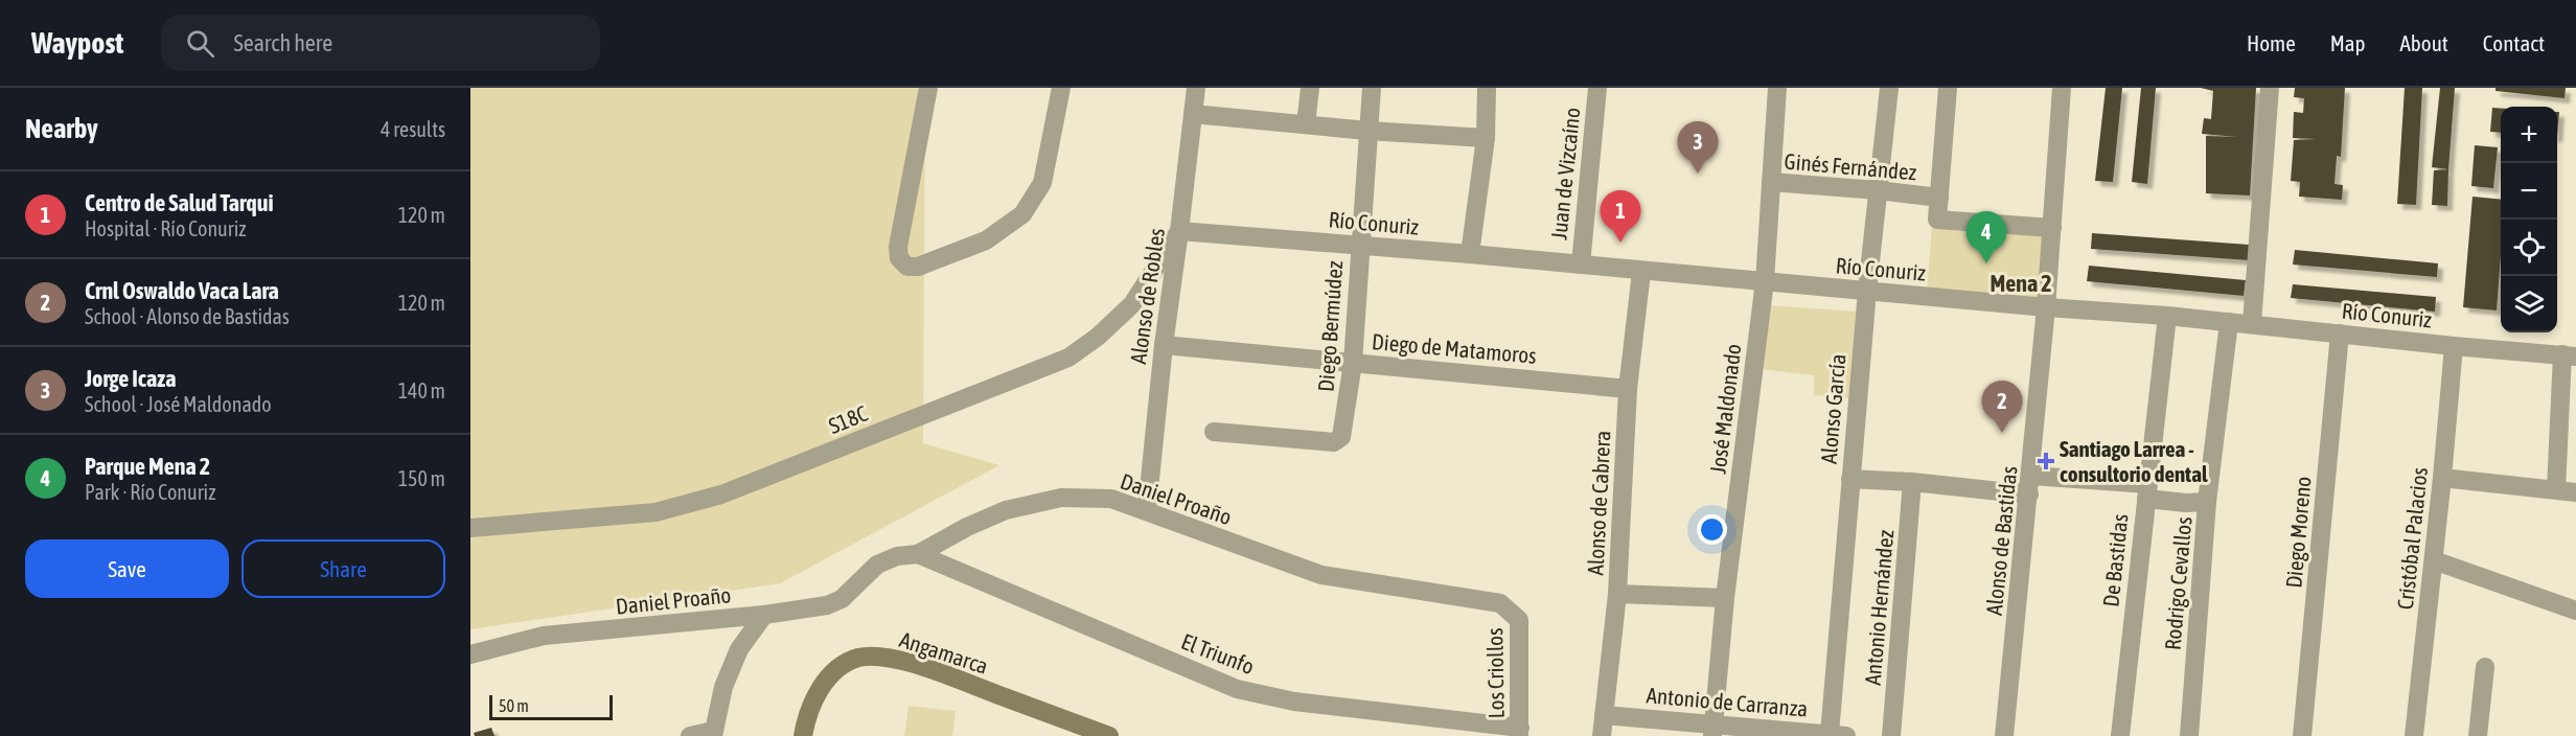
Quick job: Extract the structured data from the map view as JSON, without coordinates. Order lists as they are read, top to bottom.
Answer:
{
  "streets": {
    "street": [
      "Ginés Fernández",
      "Juan de Vizcaíno",
      "Río Conuriz",
      "Alonso de Robles",
      "Diego Bermúdez",
      "Diego de Matamoros",
      "José Maldonado",
      "Alonso García",
      "S18C",
      "Daniel Proaño",
      "Alonso de Cabrera",
      "Diego Moreno",
      "Cristóbal Palacios",
      "Alonso de Bastidas",
      "De Bastidas",
      "Rodrigo Cevallos",
      "Antonio Hernández",
      "Angamarca",
      "El Triunfo",
      "Los Criollos",
      "Antonio de Carranza"
    ]
  },
  "crossings": [
    ["Ginés Fernández", "José Maldonado"],
    ["Ginés Fernández", "Alonso García"],
    ["Ginés Fernández", "Alonso de Bastidas"],
    ["Juan de Vizcaíno", "Río Conuriz"],
    ["Río Conuriz", "Alonso de Robles"],
    ["Río Conuriz", "Diego Bermúdez"],
    ["Río Conuriz", "José Maldonado"],
    ["Río Conuriz", "Alonso García"],
    ["Río Conuriz", "S18C"],
    ["Río Conuriz", "Alonso de Cabrera"],
    ["Río Conuriz", "Diego Moreno"],
    ["Río Conuriz", "Cristóbal Palacios"],
    ["Río Conuriz", "Alonso de Bastidas"],
    ["Río Conuriz", "De Bastidas"],
    ["Río Conuriz", "Rodrigo Cevallos"],
    ["Alonso de Robles", "Diego de Matamoros"],
    ["Alonso de Robles", "S18C"],
    ["Alonso de Robles", "Daniel Proaño"],
    ["Diego Bermúdez", "Diego de Matamoros"],
    ["Diego de Matamoros", "Alonso de Cabrera"],
    ["José Maldonado", "Antonio de Carranza"],
    ["Alonso García", "Antonio de Carranza"],
    ["Daniel Proaño", "El Triunfo"],
    ["Daniel Proaño", "Los Criollos"],
    ["Alonso de Cabrera", "Antonio de Carranza"],
    ["El Triunfo", "Los Criollos"]
  ],
  "districts": ["Mena 2"],
  "places": {
    "health": ["Santiago Larrea - consultorio dental"]
  },
  "scale_bar": "50 m",
  "page": {
    "header": "Waypost",
    "search": "Search here",
    "nav": [
      "Home",
      "Map",
      "About",
      "Contact"
    ],
    "heading": ["Nearby", "4 results"],
    "map_buttons": ["+", "−"],
    "pins": [
      "3",
      "1",
      "4",
      "2"
    ],
    "list": [
      {
        "mark": "1",
        "name": "Centro de Salud Tarqui",
        "note": "Hospital · Río Conuriz",
        "value": "120 m"
      },
      {
        "mark": "2",
        "name": "Crnl Oswaldo Vaca Lara",
        "note": "School · Alonso de Bastidas",
        "value": "120 m"
      },
      {
        "mark": "3",
        "name": "Jorge Icaza",
        "note": "School · José Maldonado",
        "value": "140 m"
      },
      {
        "mark": "4",
        "name": "Parque Mena 2",
        "note": "Park · Río Conuriz",
        "value": "150 m"
      }
    ],
    "buttons": ["Save", "Share"],
    "scale": "50 m"
  }
}
